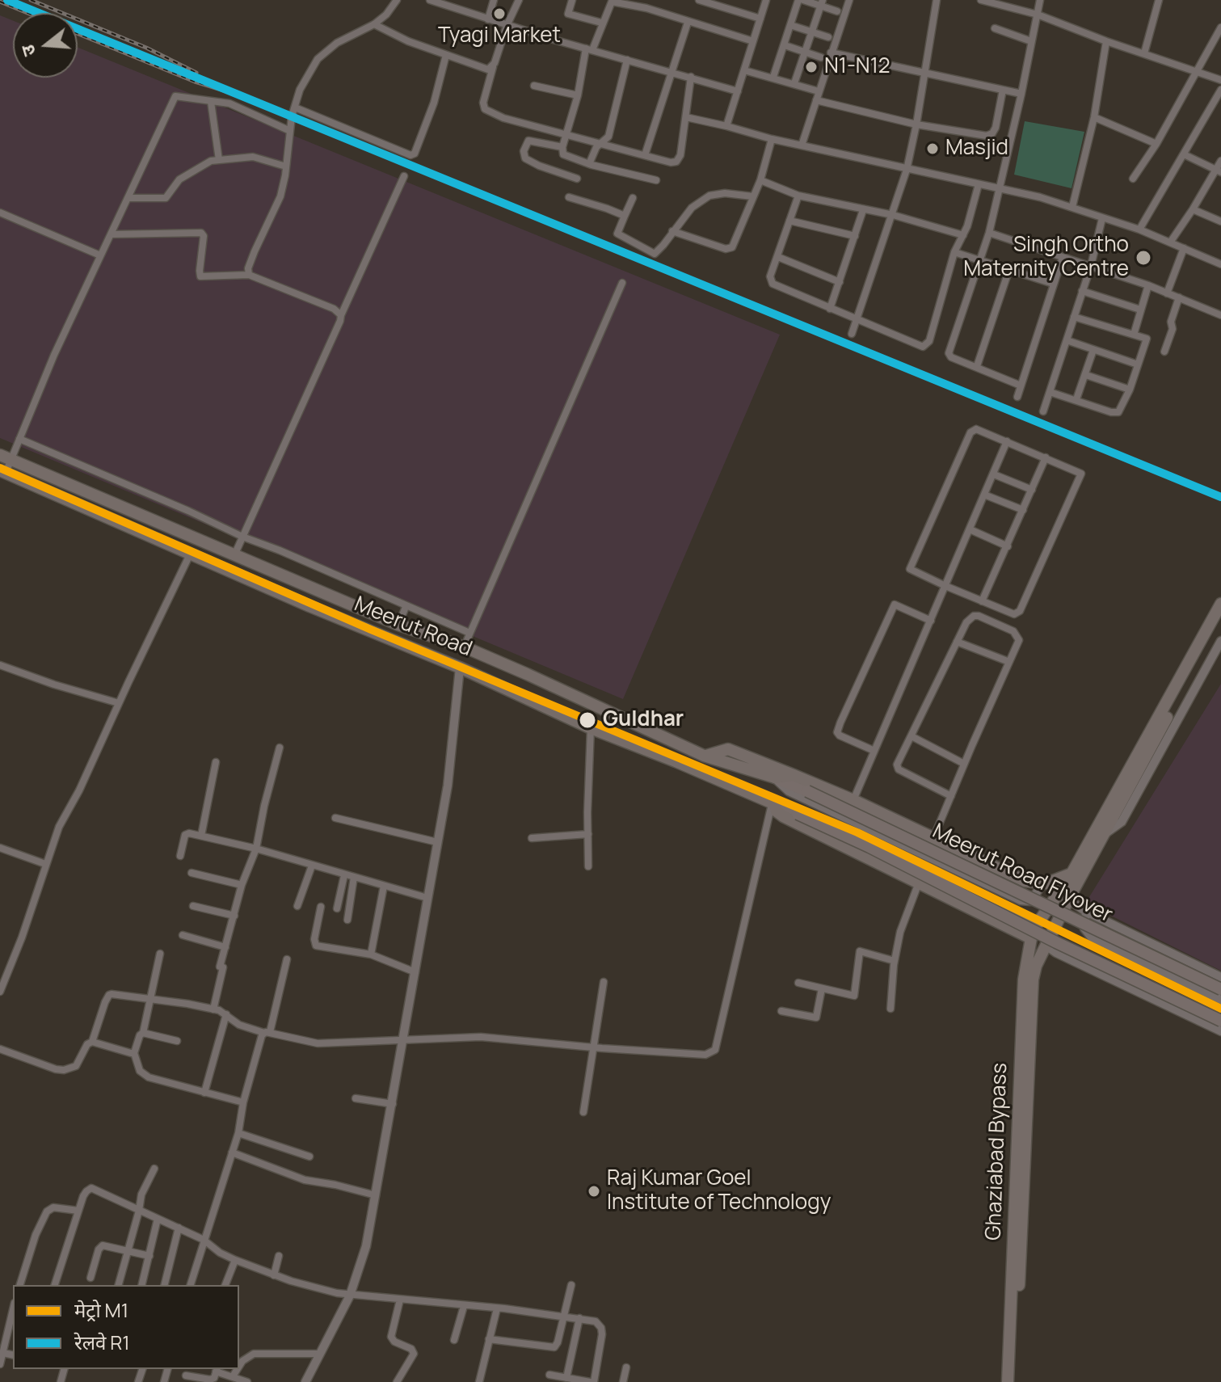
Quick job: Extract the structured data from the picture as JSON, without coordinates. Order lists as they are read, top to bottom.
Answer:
{
  "streets": {
    "highway": ["Meerut Road", "Ghaziabad Bypass"],
    "main road": ["Meerut Road Flyover"]
  },
  "crossings": [
    ["Meerut Road", "Meerut Road Flyover"],
    ["Meerut Road", "Ghaziabad Bypass"]
  ],
  "places": [
    "Tyagi Market",
    "N1-N12",
    "Masjid",
    "Singh Ortho Maternity Centre",
    "Guldhar",
    "Raj Kumar Goel Institute of Technology"
  ],
  "lines": ["rail line R1", "metro line M1"],
  "legend": ["मेट्रो M1", "रेलवे R1"],
  "north": "left"
}
